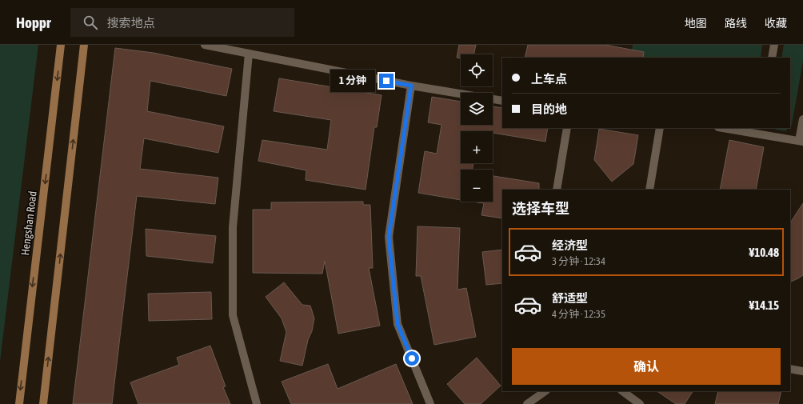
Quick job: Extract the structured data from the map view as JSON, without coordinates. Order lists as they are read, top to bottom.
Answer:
{
  "streets": {
    "street": ["Hengshan Road"]
  },
  "page": {
    "header": "Hoppr",
    "search": "搜索地点",
    "nav": ["地图", "路线", "收藏"],
    "map_buttons": ["+", "−"],
    "banner": ["上车点", "目的地"],
    "bubble": "1 分钟",
    "heading": "选择车型",
    "list": [
      {
        "name": "经济型",
        "note": "3 分钟 · 12:34",
        "value": "¥10.48"
      },
      {
        "name": "舒适型",
        "note": "4 分钟 · 12:35",
        "value": "¥14.15"
      }
    ],
    "buttons": "确认"
  }
}
